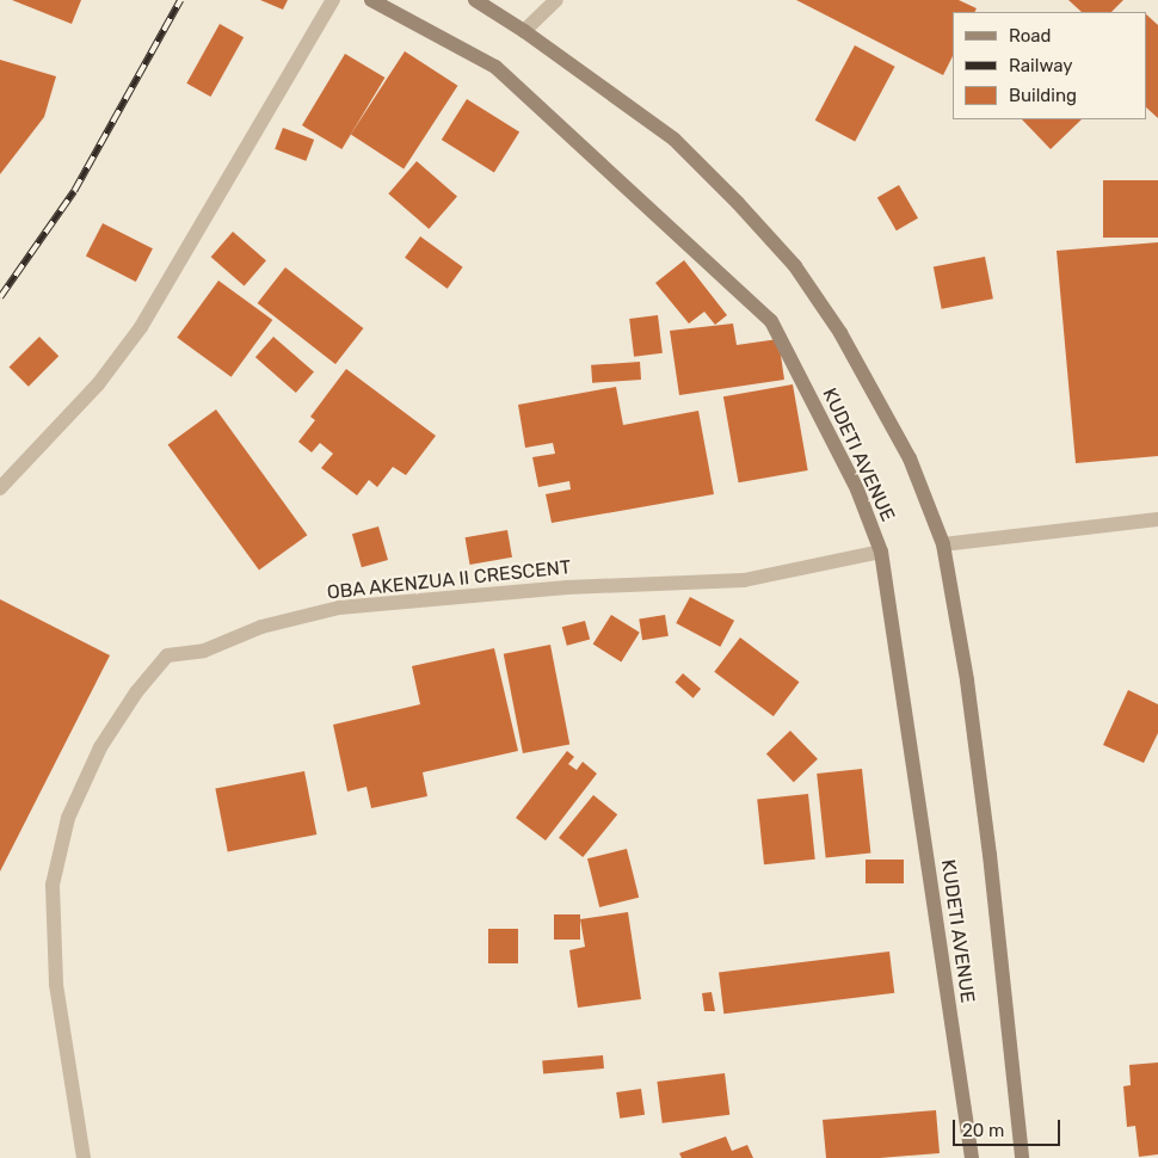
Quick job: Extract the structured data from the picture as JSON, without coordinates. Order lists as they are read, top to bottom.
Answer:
{
  "streets": {
    "main road": ["KUDETI AVENUE"],
    "street": ["OBA AKENZUA II CRESCENT"]
  },
  "crossings": [
    ["KUDETI AVENUE", "OBA AKENZUA II CRESCENT"]
  ],
  "legend": ["Road", "Railway", "Building"],
  "scale_bar": "20 m"
}
